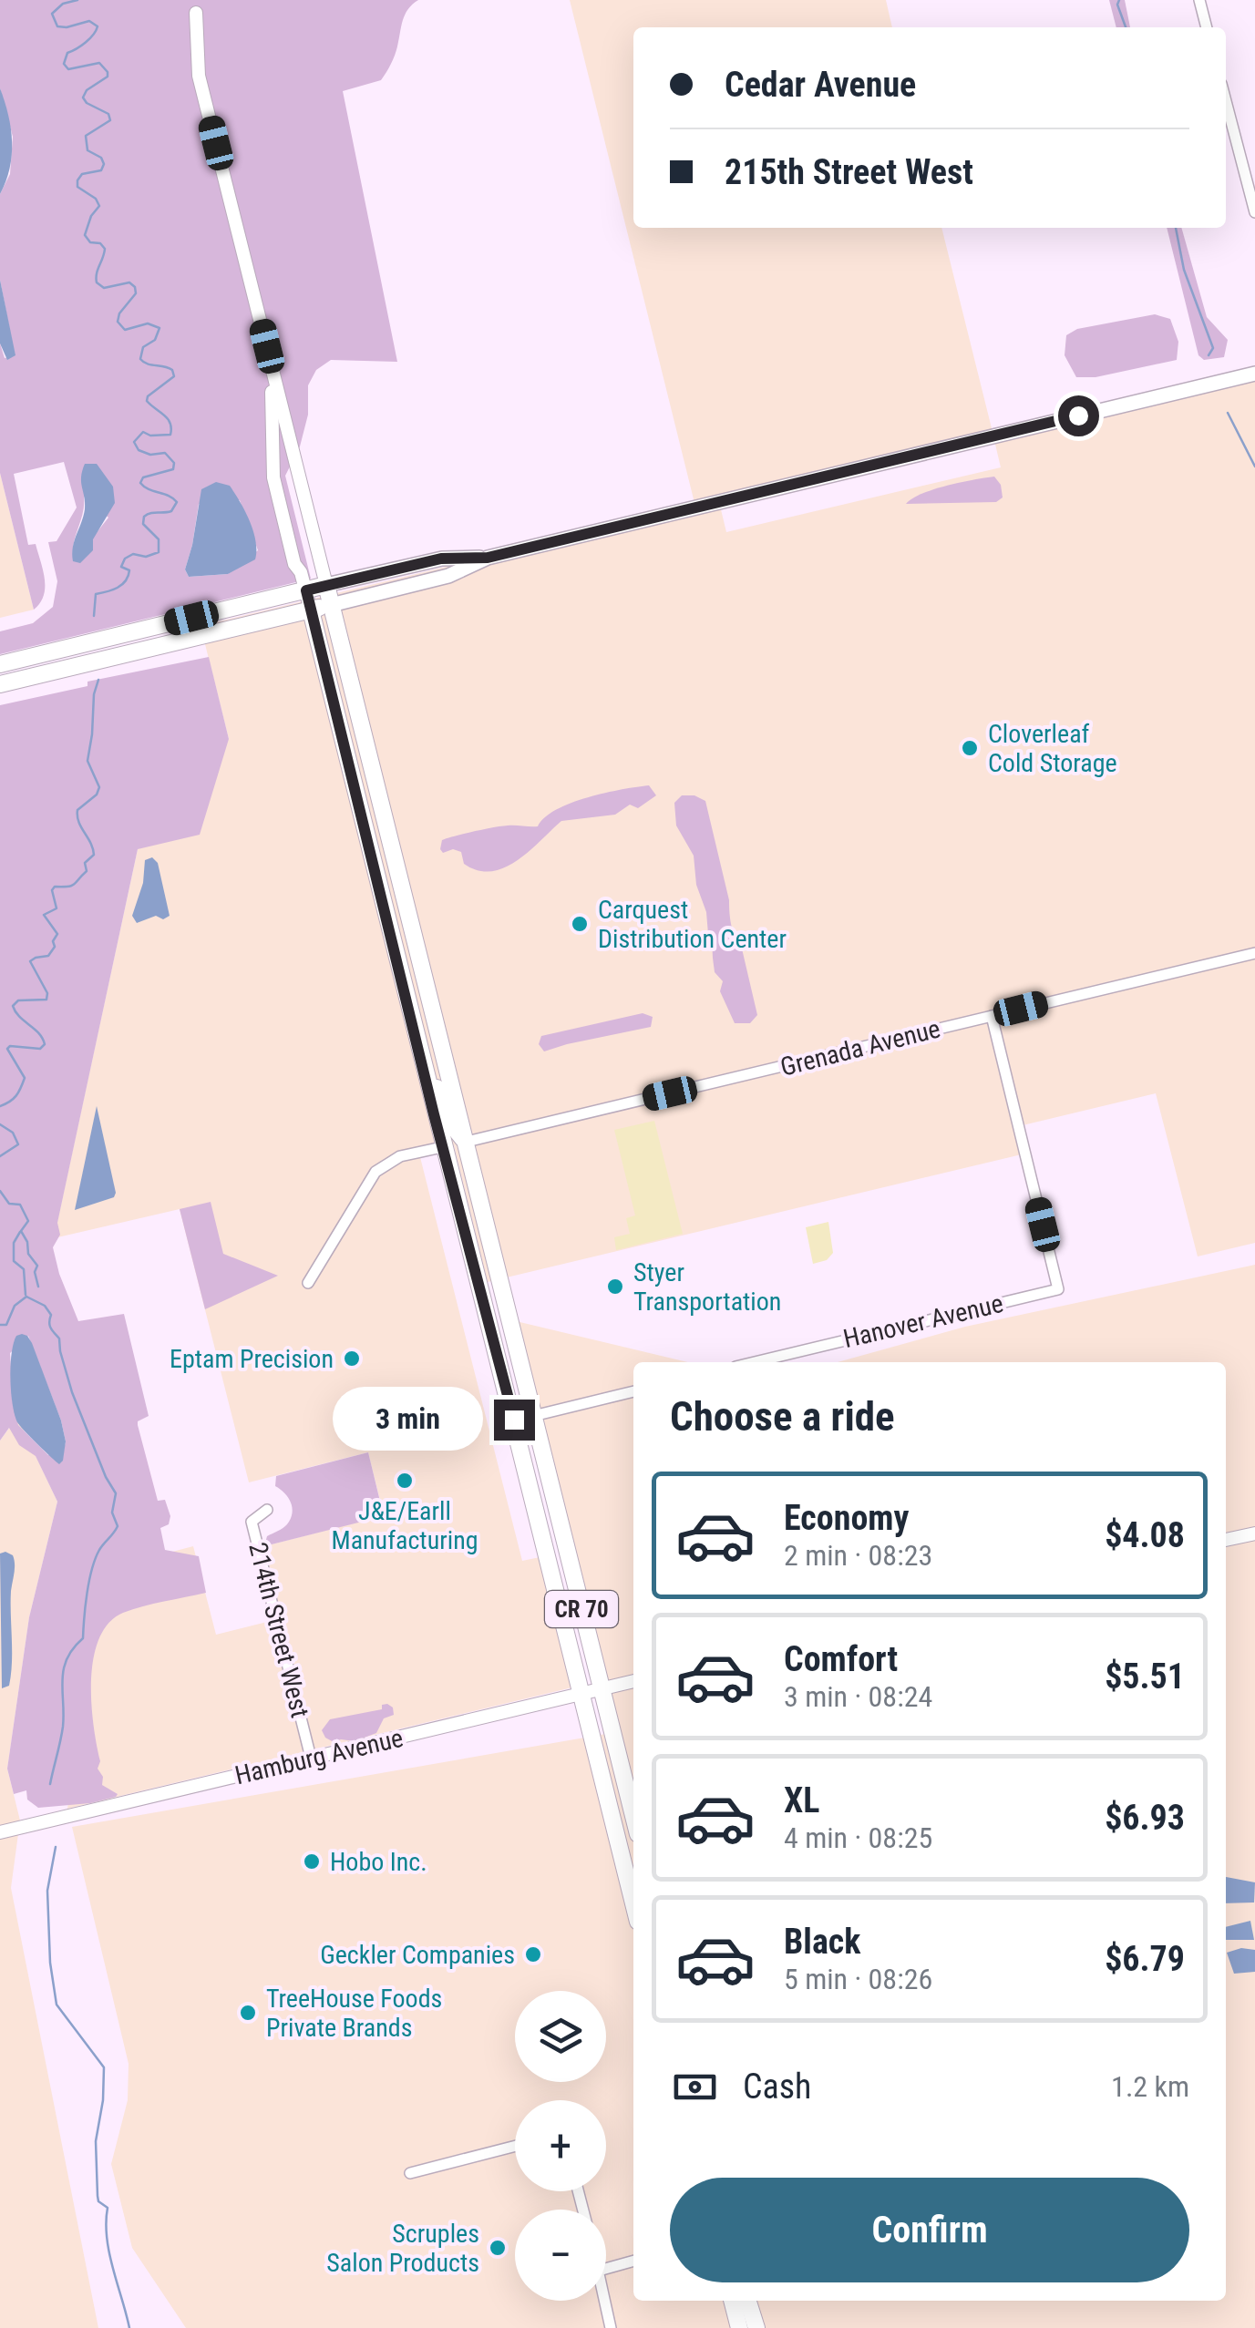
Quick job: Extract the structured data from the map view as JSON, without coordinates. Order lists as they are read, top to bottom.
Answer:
{
  "streets": {
    "main road": ["CR 70"],
    "street": [
      "Grenada Avenue",
      "Hanover Avenue",
      "214th Street West",
      "Hamburg Avenue"
    ]
  },
  "crossings": [
    ["Grenada Avenue", "Hanover Avenue"],
    ["Grenada Avenue", "CR 70"],
    ["CR 70", "Hamburg Avenue"],
    ["214th Street West", "Hamburg Avenue"]
  ],
  "places": [
    "Cloverleaf Cold Storage",
    "Carquest Distribution Center",
    "Styer Transportation",
    "Eptam Precision",
    "J&E/Earll Manufacturing",
    "Hobo Inc.",
    "Geckler Companies",
    "TreeHouse Foods Private Brands",
    "Scruples Salon Products"
  ],
  "page": {
    "banner": ["Cedar Avenue", "215th Street West"],
    "heading": "Choose a ride",
    "bubble": "3 min",
    "list": [
      {
        "name": "Economy",
        "note": "2 min · 08:23",
        "value": "$4.08"
      },
      {
        "name": "Comfort",
        "note": "3 min · 08:24",
        "value": "$5.51"
      },
      {
        "name": "XL",
        "note": "4 min · 08:25",
        "value": "$6.93"
      },
      {
        "name": "Black",
        "note": "5 min · 08:26",
        "value": "$6.79"
      }
    ],
    "map_buttons": ["+", "−"],
    "pay": ["Cash", "1.2 km"],
    "buttons": "Confirm"
  }
}
